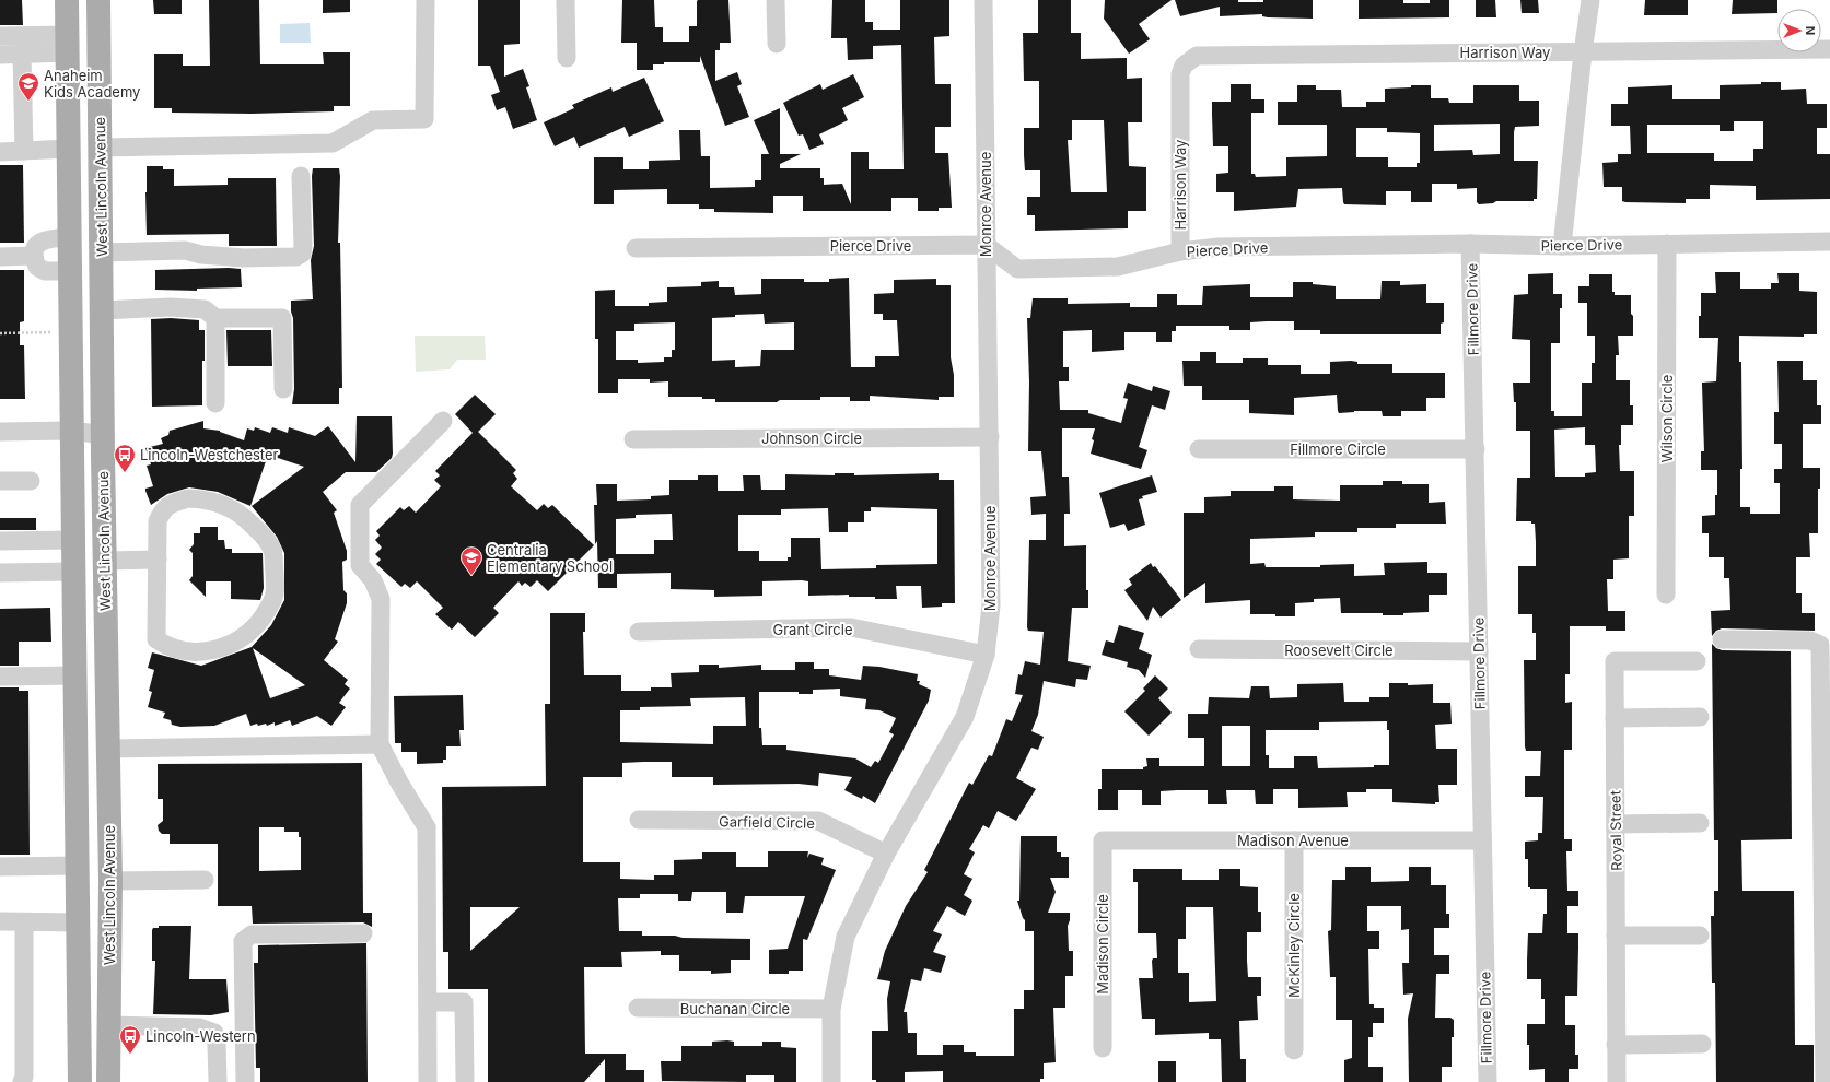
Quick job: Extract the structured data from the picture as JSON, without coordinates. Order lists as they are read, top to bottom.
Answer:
{
  "streets": {
    "main road": ["West Lincoln Avenue"],
    "street": [
      "Harrison Way",
      "Monroe Avenue",
      "Pierce Drive",
      "Fillmore Drive",
      "Wilson Circle",
      "Johnson Circle",
      "Fillmore Circle",
      "Grant Circle",
      "Roosevelt Circle",
      "Garfield Circle",
      "Royal Street",
      "Madison Avenue",
      "Madison Circle",
      "McKinley Circle",
      "Buchanan Circle"
    ]
  },
  "crossings": [
    ["Harrison Way", "Pierce Drive"],
    ["Monroe Avenue", "Pierce Drive"],
    ["Monroe Avenue", "Johnson Circle"],
    ["Monroe Avenue", "Grant Circle"],
    ["Monroe Avenue", "Garfield Circle"],
    ["Monroe Avenue", "Buchanan Circle"],
    ["Pierce Drive", "Fillmore Drive"],
    ["Pierce Drive", "Wilson Circle"],
    ["Fillmore Drive", "Fillmore Circle"],
    ["Fillmore Drive", "Roosevelt Circle"],
    ["Fillmore Drive", "Madison Avenue"],
    ["Madison Avenue", "Madison Circle"],
    ["Madison Avenue", "McKinley Circle"]
  ],
  "places": {
    "school or university": ["Anaheim Kids Academy", "Centralia Elementary School"],
    "bus stop": ["Lincoln-Westchester", "Lincoln-Western"]
  },
  "north": "right"
}
